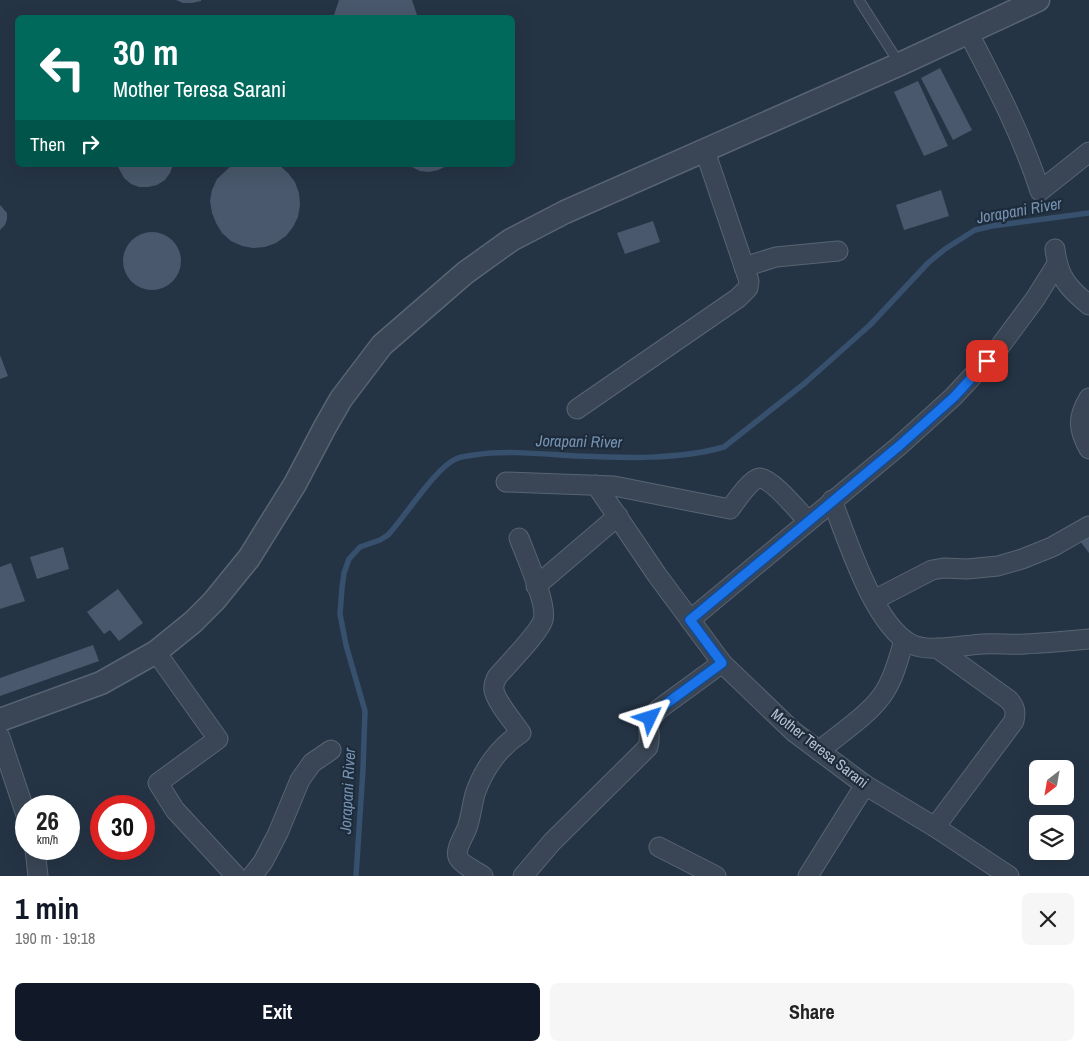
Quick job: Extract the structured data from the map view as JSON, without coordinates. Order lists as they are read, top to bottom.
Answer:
{
  "streets": {
    "street": ["Mother Teresa Sarani"]
  },
  "water": ["Jorapani River"],
  "north": "bottom left",
  "page": {
    "turn": ["30 m", "Mother Teresa Sarani"],
    "then": "Then",
    "speed": "26 km/h",
    "limit": "30",
    "heading": ["1 min", "190 m · 19:18"],
    "buttons": ["Exit", "Share"]
  }
}
